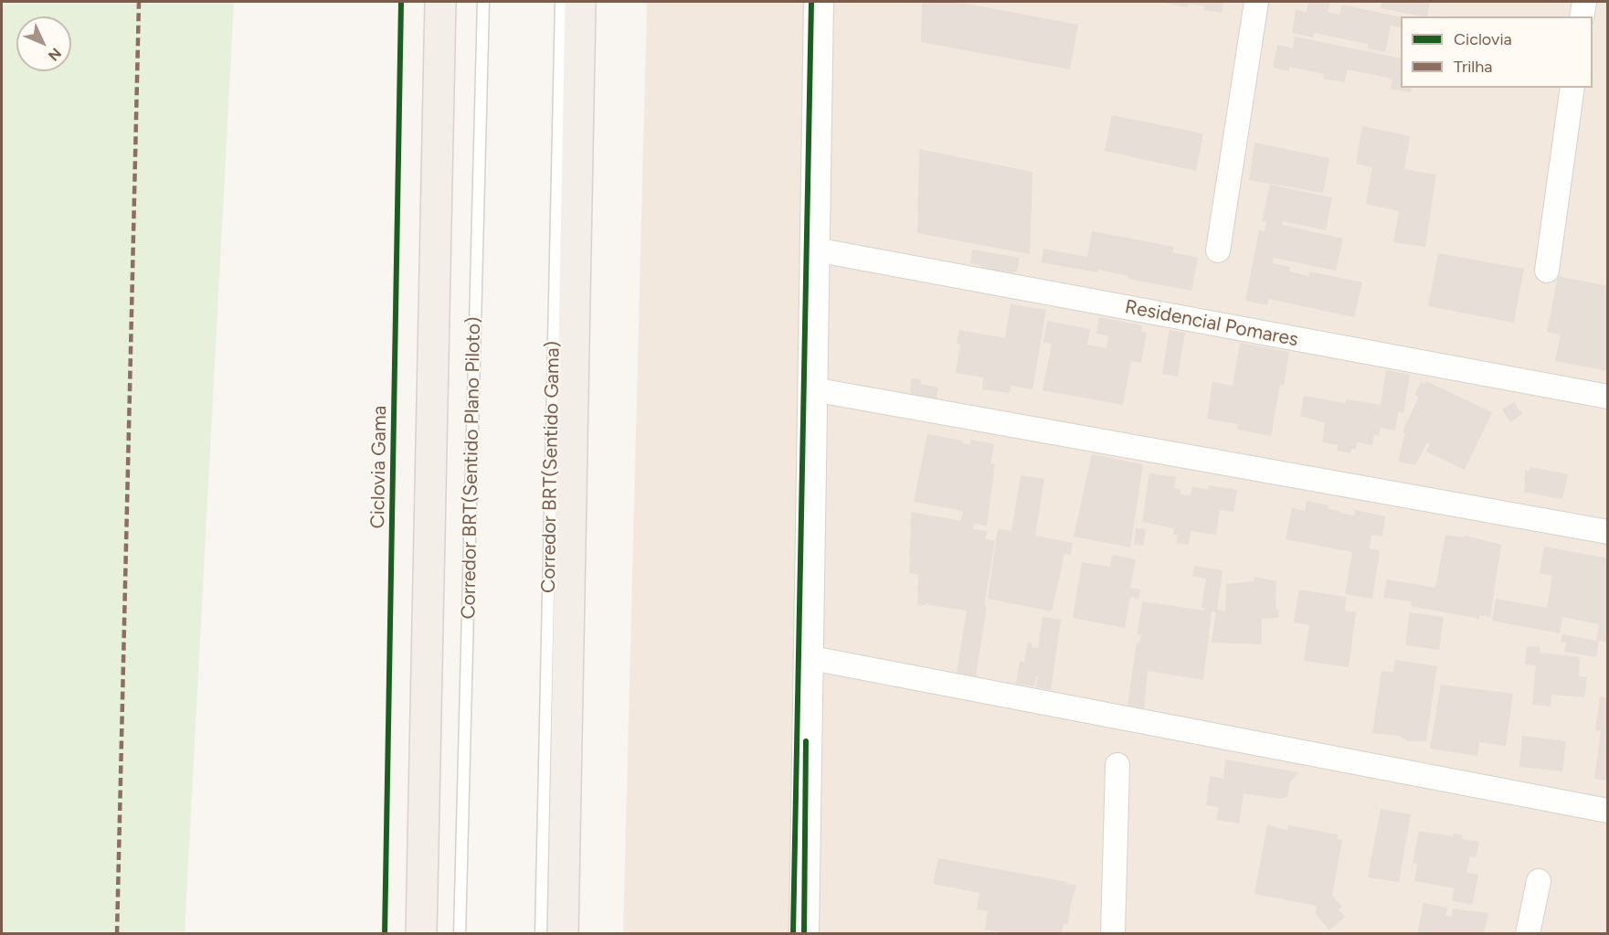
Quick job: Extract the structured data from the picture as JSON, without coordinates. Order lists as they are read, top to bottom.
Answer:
{
  "streets": {
    "street": ["Residencial Pomares"],
    "lane": ["Corredor BRT(Sentido Gama)", "Corredor BRT(Sentido Plano Piloto)"],
    "cycle path": ["Ciclovia Gama"]
  },
  "legend": ["Ciclovia", "Trilha"],
  "north": "bottom right"
}
